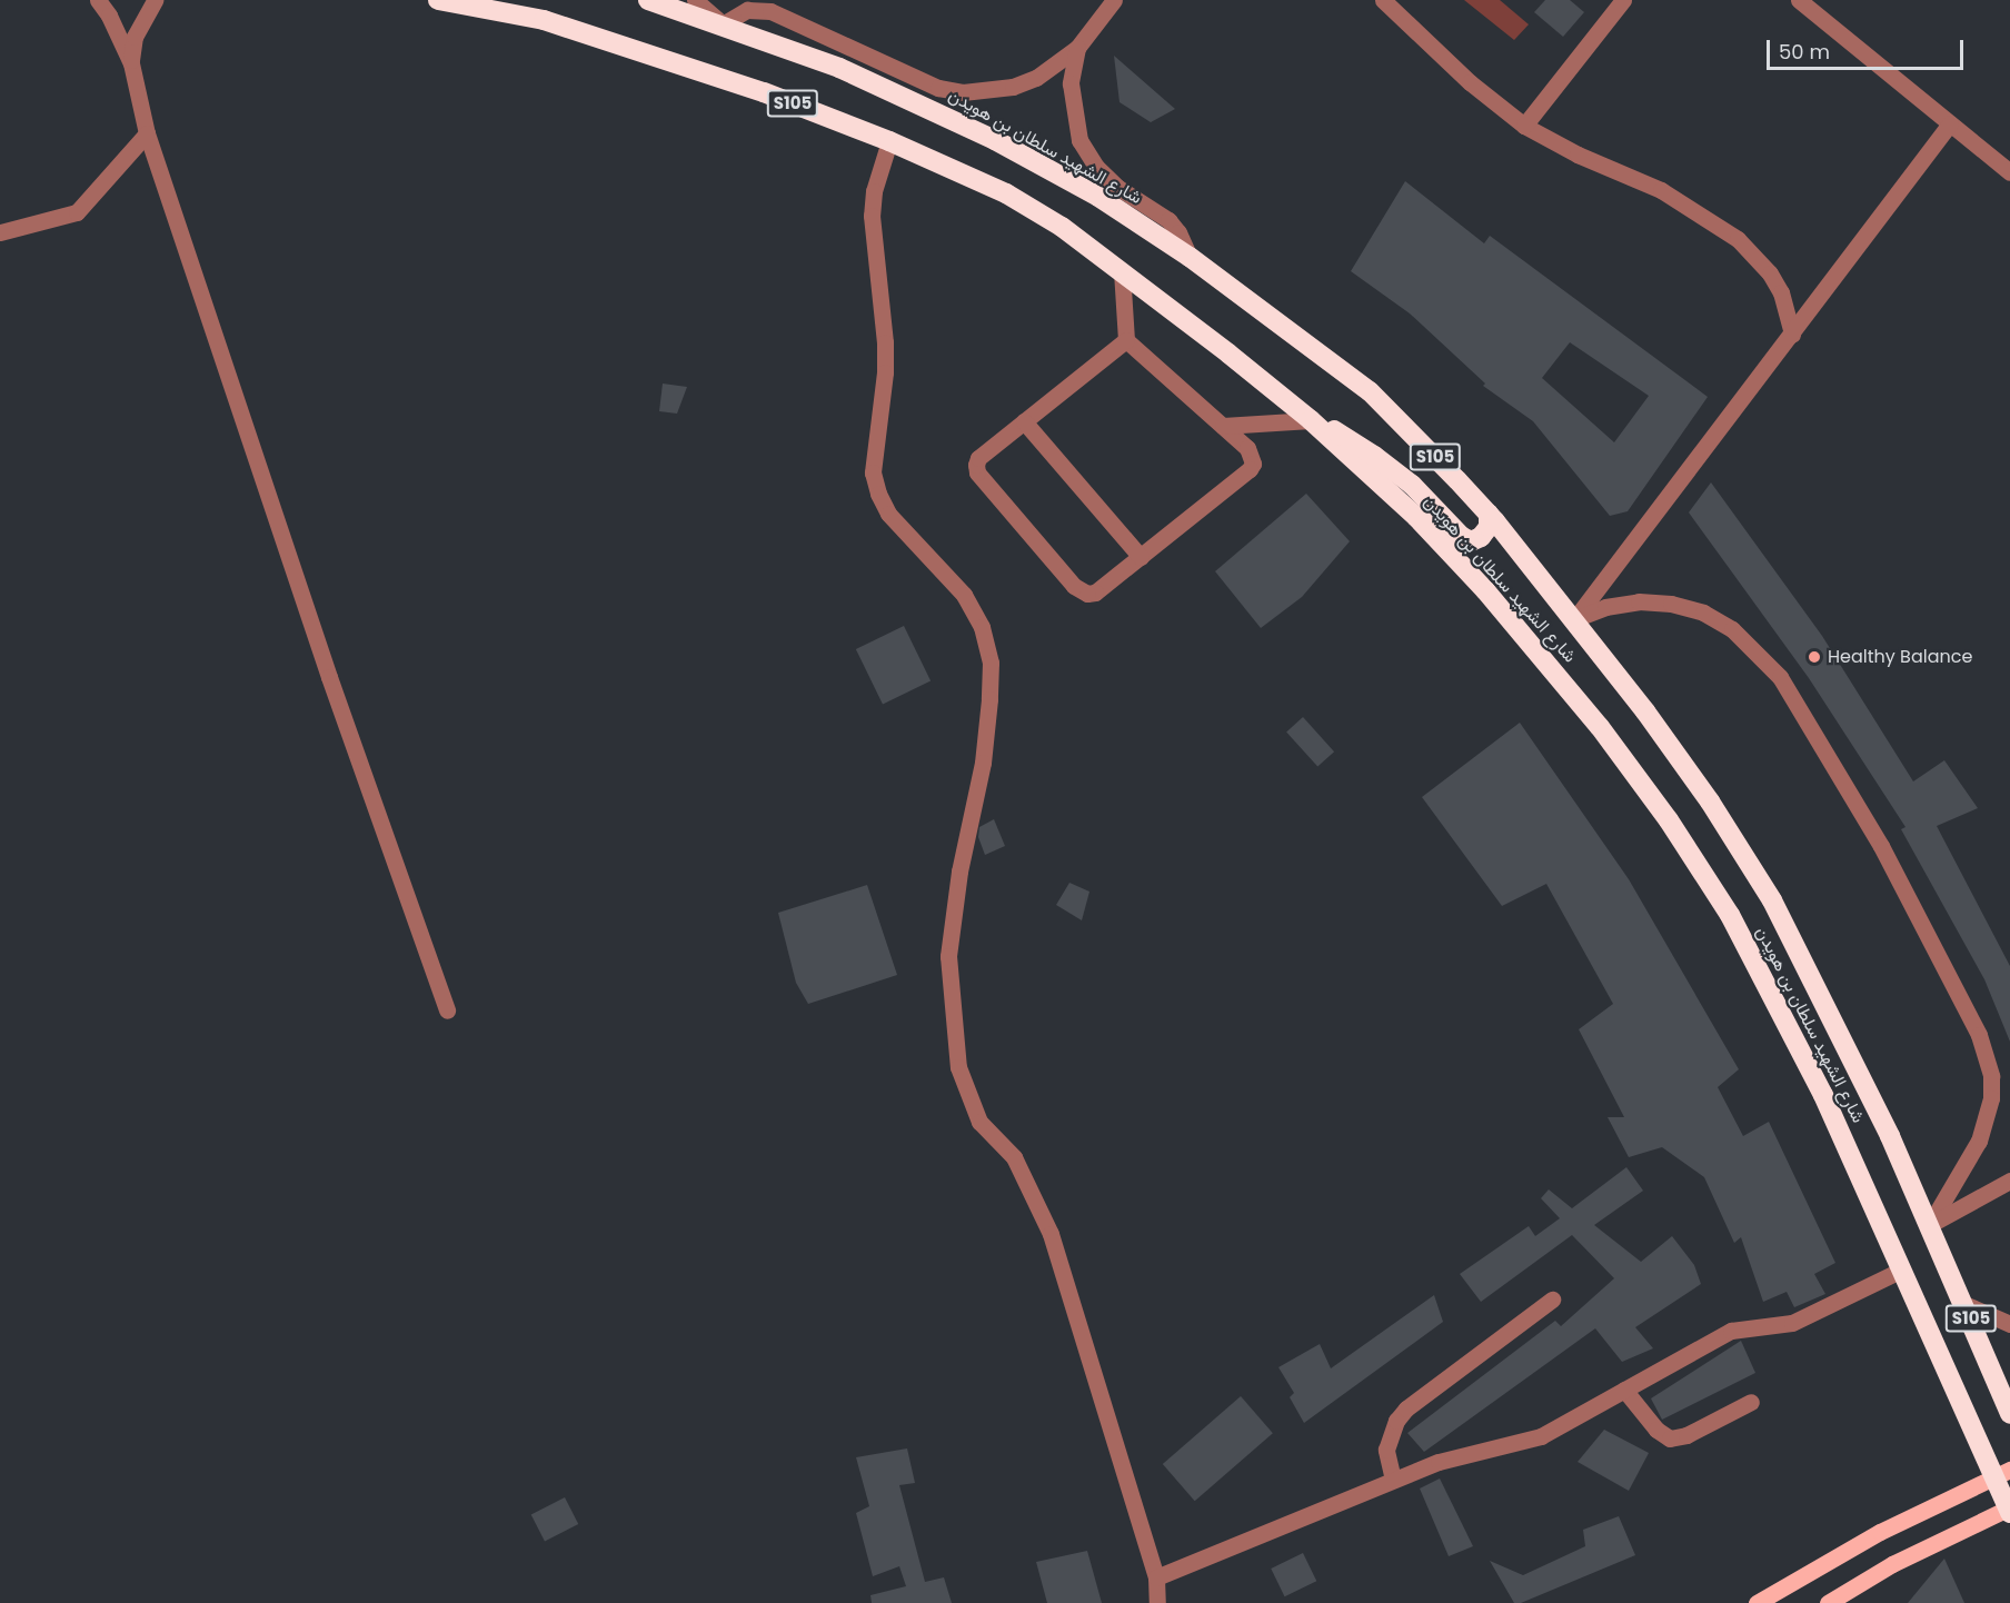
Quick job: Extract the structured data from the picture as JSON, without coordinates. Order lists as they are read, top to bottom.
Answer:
{
  "streets": {
    "highway": ["S105", "شارع الشهيد سلطان بن هويدن"]
  },
  "places": ["Healthy Balance"],
  "scale_bar": "50 m"
}
